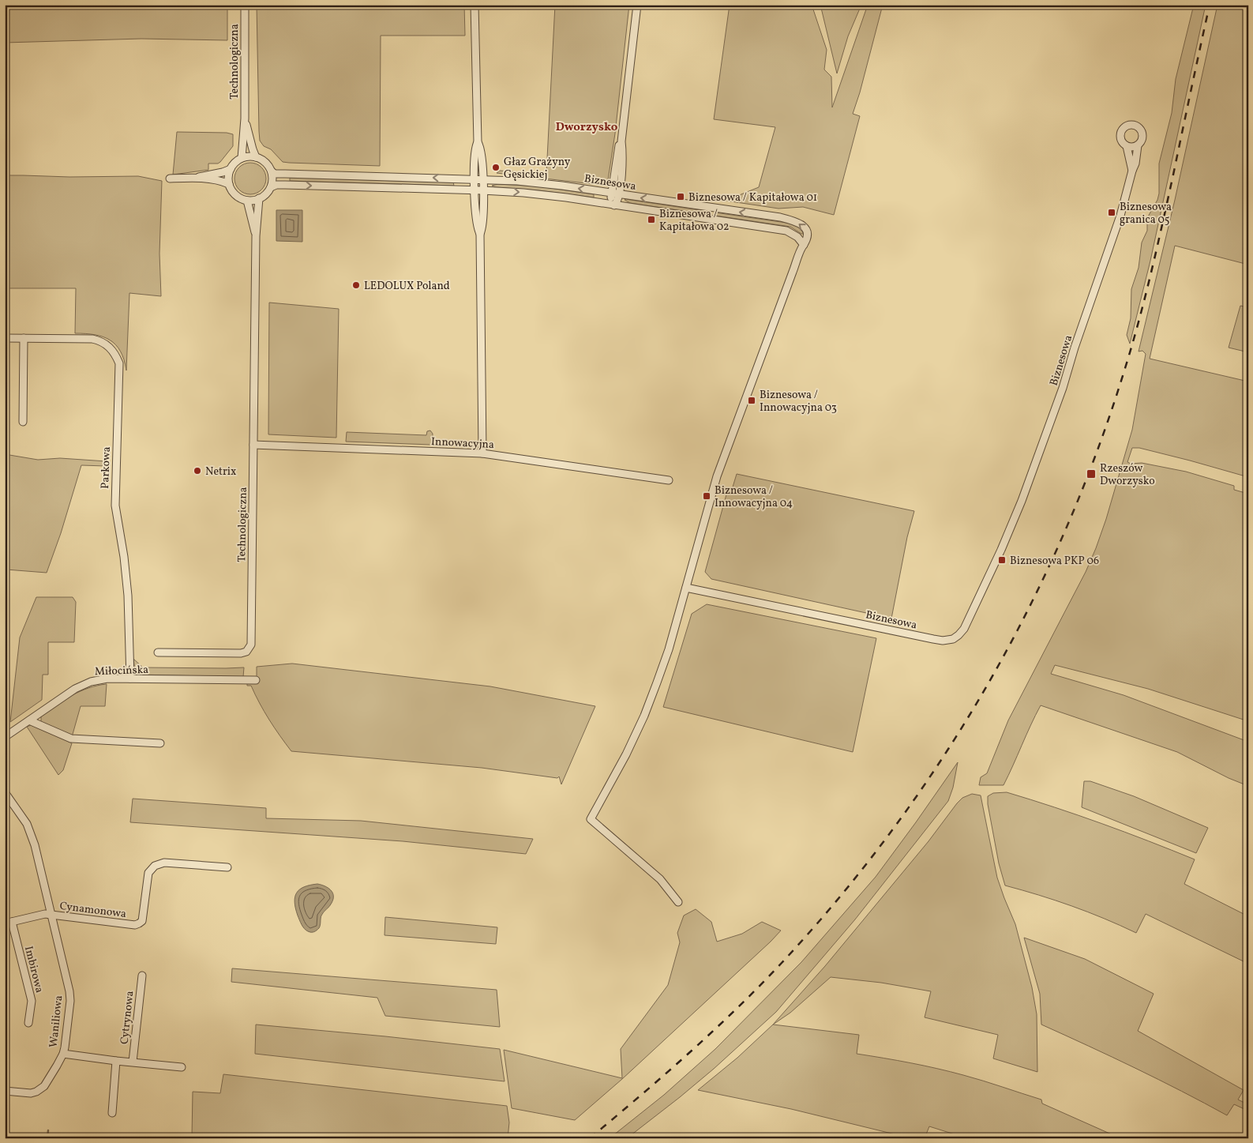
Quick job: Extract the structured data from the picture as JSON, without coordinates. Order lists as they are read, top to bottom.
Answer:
{
  "streets": {
    "street": [
      "Technologiczna",
      "Biznesowa",
      "Innowacyjna",
      "Parkowa",
      "Miłocińska",
      "Cynamonowa",
      "Imbirowa",
      "Cytrynowa",
      "Waniliowa"
    ]
  },
  "crossings": [
    ["Technologiczna", "Biznesowa"],
    ["Technologiczna", "Innowacyjna"],
    ["Parkowa", "Miłocińska"],
    ["Cynamonowa", "Waniliowa"]
  ],
  "districts": ["Dworzysko"],
  "places": {
    "other": ["Głaz Grażyny Gęsickiej", "LEDOLUX Poland", "Netrix"],
    "transit": [
      "Biznesowa / Kapitałowa 01",
      "Biznesowa granica 05",
      "Biznesowa / Kapitałowa 02",
      "Biznesowa / Innowacyjna 03",
      "Rzeszów Dworzysko",
      "Biznesowa / Innowacyjna 04",
      "Biznesowa PKP 06"
    ]
  }
}
